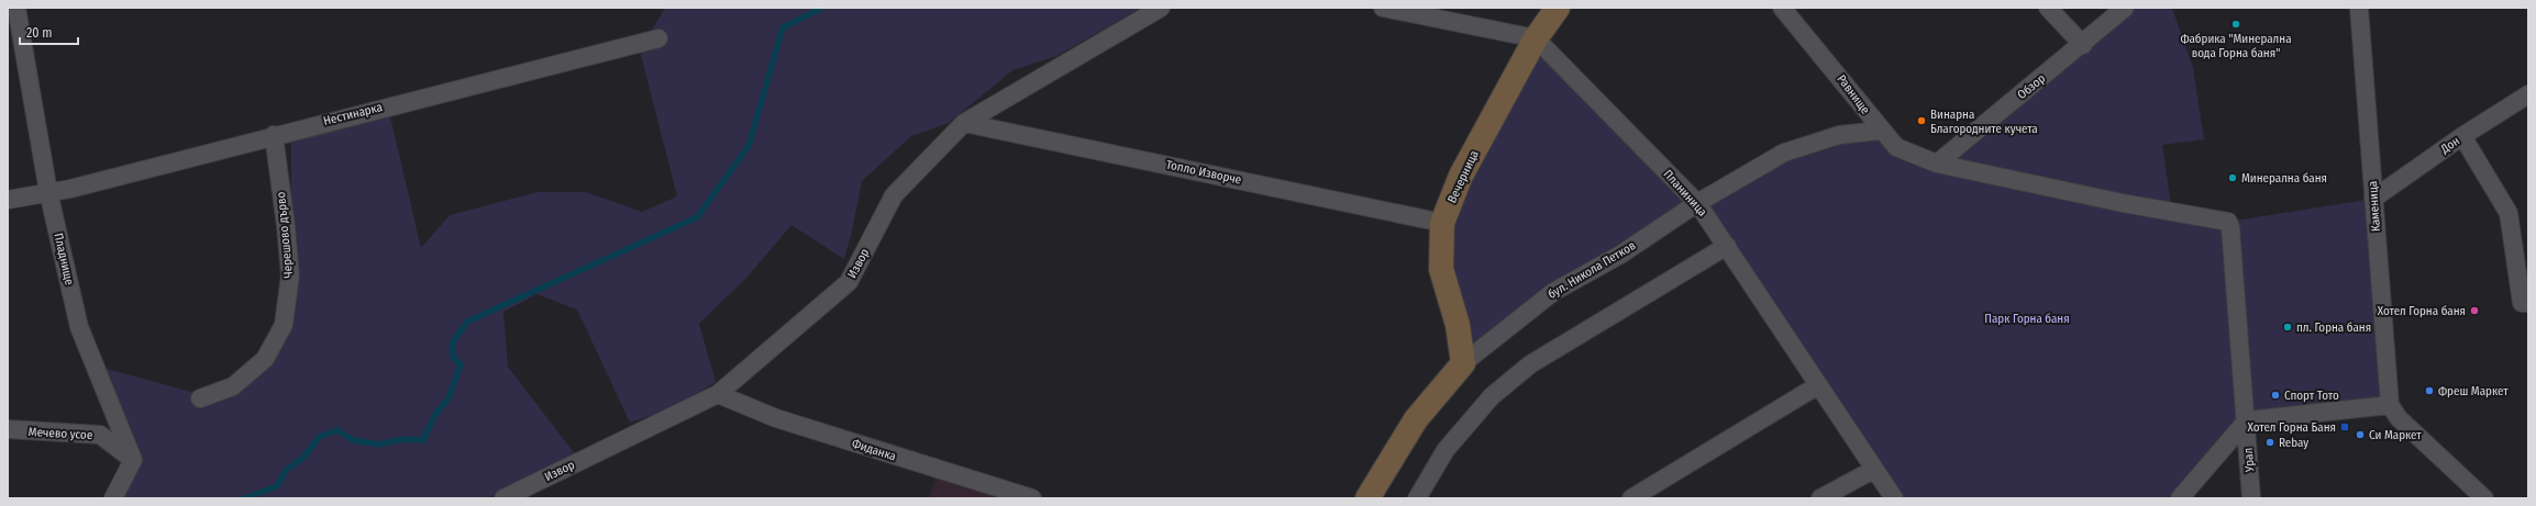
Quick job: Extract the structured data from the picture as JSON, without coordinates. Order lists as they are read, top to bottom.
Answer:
{
  "streets": {
    "street": [
      "Обзор",
      "Равнище",
      "Нестинарка",
      "Дон",
      "Топло Изворче",
      "Вечерница",
      "Планиница",
      "Каменица",
      "Черешово дърво",
      "Пладнище",
      "Извор",
      "бул. Никола Петков",
      "Мечево усое",
      "Фиданка",
      "Урал"
    ]
  },
  "crossings": [
    ["Обзор", "Равнище"],
    ["Обзор", "Урал"],
    ["Равнище", "бул. Никола Петков"],
    ["Равнище", "Урал"],
    ["Нестинарка", "Черешово дърво"],
    ["Нестинарка", "Пладнище"],
    ["Дон", "Каменица"],
    ["Топло Изворче", "Вечерница"],
    ["Топло Изворче", "Извор"],
    ["Вечерница", "Планиница"],
    ["Вечерница", "бул. Никола Петков"],
    ["Планиница", "бул. Никола Петков"],
    ["Пладнище", "Мечево усое"],
    ["Извор", "Фиданка"]
  ],
  "parks": ["Парк Горна баня"],
  "places": {
    "other": [
      "Фабрика \"Минерална вода Горна баня\"",
      "Винарна Благородните кучета",
      "Минерална баня",
      "Хотел Горна баня",
      "пл. Горна баня",
      "Фреш Маркет",
      "Спорт Тото",
      "Си Маркет",
      "Rebay"
    ],
    "transit": ["Хотел Горна Баня"]
  },
  "scale_bar": "20 m"
}
